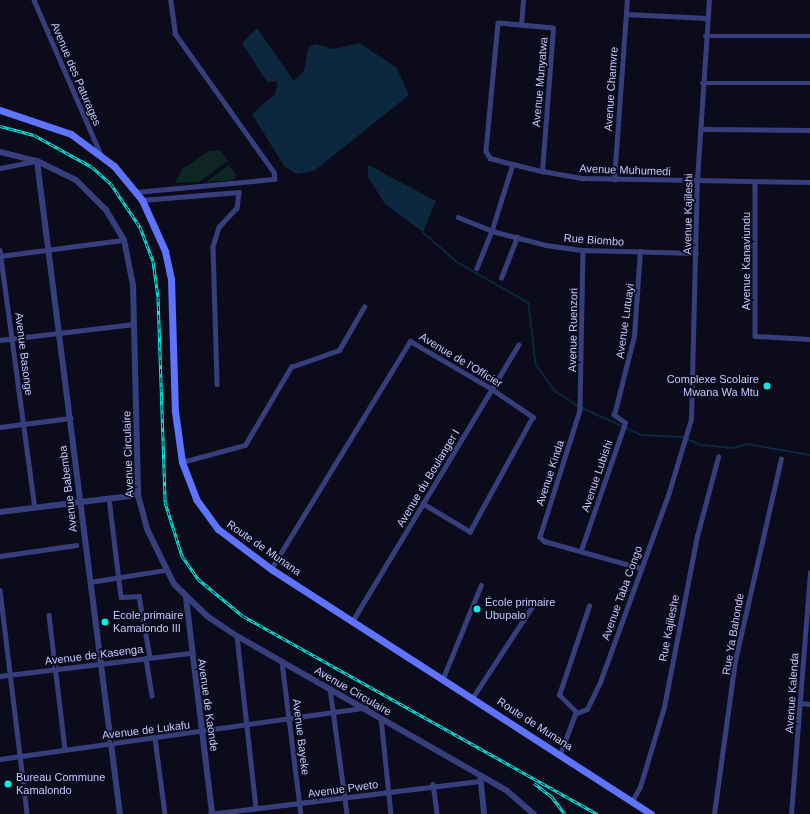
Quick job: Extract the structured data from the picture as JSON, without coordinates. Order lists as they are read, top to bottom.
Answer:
{
  "streets": {
    "main road": ["Route de Munana"],
    "street": [
      "Avenue des Paturages",
      "Avenue Munyatwa",
      "Avenue Chamvre",
      "Avenue Muhumedi",
      "Avenue Kajileshi",
      "Rue Biombo",
      "Avenue Kanaviundu",
      "Avenue Lutuayi",
      "Avenue Ruenzori",
      "Avenue Basonge",
      "Avenue de l'Officier",
      "Avenue Circulaire",
      "Avenue Kinda",
      "Avenue Lubishi",
      "Avenue du Boulanger I",
      "Avenue Babemba",
      "Avenue Taba Congo",
      "Rue Kajileshe",
      "Rue Ya Bahonde",
      "Avenue de Kasenga",
      "Avenue Kalenda",
      "Avenue de Kaonde",
      "Avenue de Lukafu",
      "Avenue Bayeke",
      "Avenue Pweto"
    ]
  },
  "crossings": [
    ["Avenue des Paturages", "Route de Munana"],
    ["Avenue Munyatwa", "Avenue Muhumedi"],
    ["Avenue Chamvre", "Avenue Muhumedi"],
    ["Avenue Muhumedi", "Avenue Kajileshi"],
    ["Avenue Muhumedi", "Avenue Kanaviundu"],
    ["Avenue Kajileshi", "Rue Biombo"],
    ["Avenue Kajileshi", "Avenue Taba Congo"],
    ["Rue Biombo", "Avenue Lutuayi"],
    ["Rue Biombo", "Avenue Ruenzori"],
    ["Avenue Lutuayi", "Avenue Lubishi"],
    ["Avenue Ruenzori", "Avenue Kinda"],
    ["Avenue de l'Officier", "Avenue du Boulanger I"],
    ["Avenue de l'Officier", "Route de Munana"],
    ["Avenue Circulaire", "Avenue Babemba"],
    ["Avenue Circulaire", "Avenue de Kaonde"],
    ["Avenue Circulaire", "Avenue de Lukafu"],
    ["Avenue Circulaire", "Avenue Bayeke"],
    ["Avenue Circulaire", "Avenue Pweto"],
    ["Avenue Kinda", "Avenue Lubishi"],
    ["Avenue du Boulanger I", "Route de Munana"],
    ["Avenue Babemba", "Avenue de Kasenga"],
    ["Avenue Babemba", "Avenue de Lukafu"],
    ["Route de Munana", "Rue Kajileshe"],
    ["Avenue de Kasenga", "Avenue de Kaonde"],
    ["Avenue de Kaonde", "Avenue de Lukafu"],
    ["Avenue de Kaonde", "Avenue Pweto"],
    ["Avenue de Lukafu", "Avenue Bayeke"],
    ["Avenue Bayeke", "Avenue Pweto"]
  ],
  "places": [
    "Complexe Scolaire Mwana Wa Mtu",
    "École primaire Ubupalo",
    "Ecole primaire Kamalondo III",
    "Bureau Commune Kamalondo"
  ]
}
